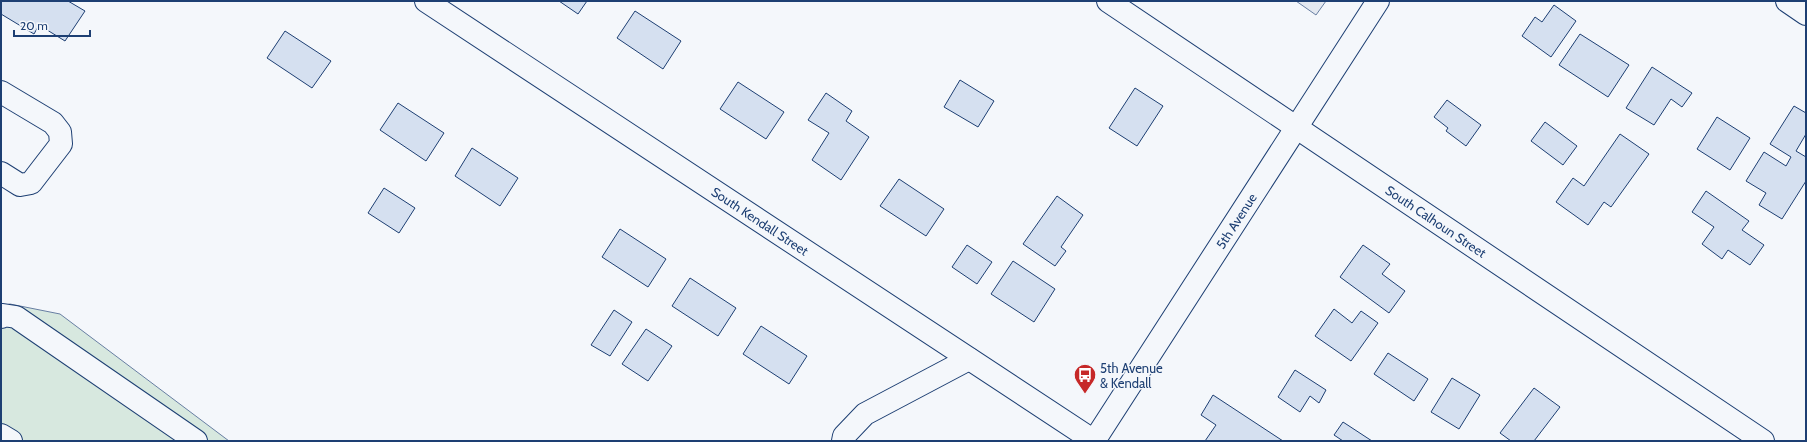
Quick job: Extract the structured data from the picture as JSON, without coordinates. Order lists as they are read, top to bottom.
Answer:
{
  "streets": {
    "street": ["South Kendall Street", "5th Avenue", "South Calhoun Street"]
  },
  "crossings": [
    ["South Kendall Street", "5th Avenue"],
    ["5th Avenue", "South Calhoun Street"]
  ],
  "places": {
    "bus stop": ["5th Avenue & Kendall"]
  },
  "scale_bar": "20 m"
}
